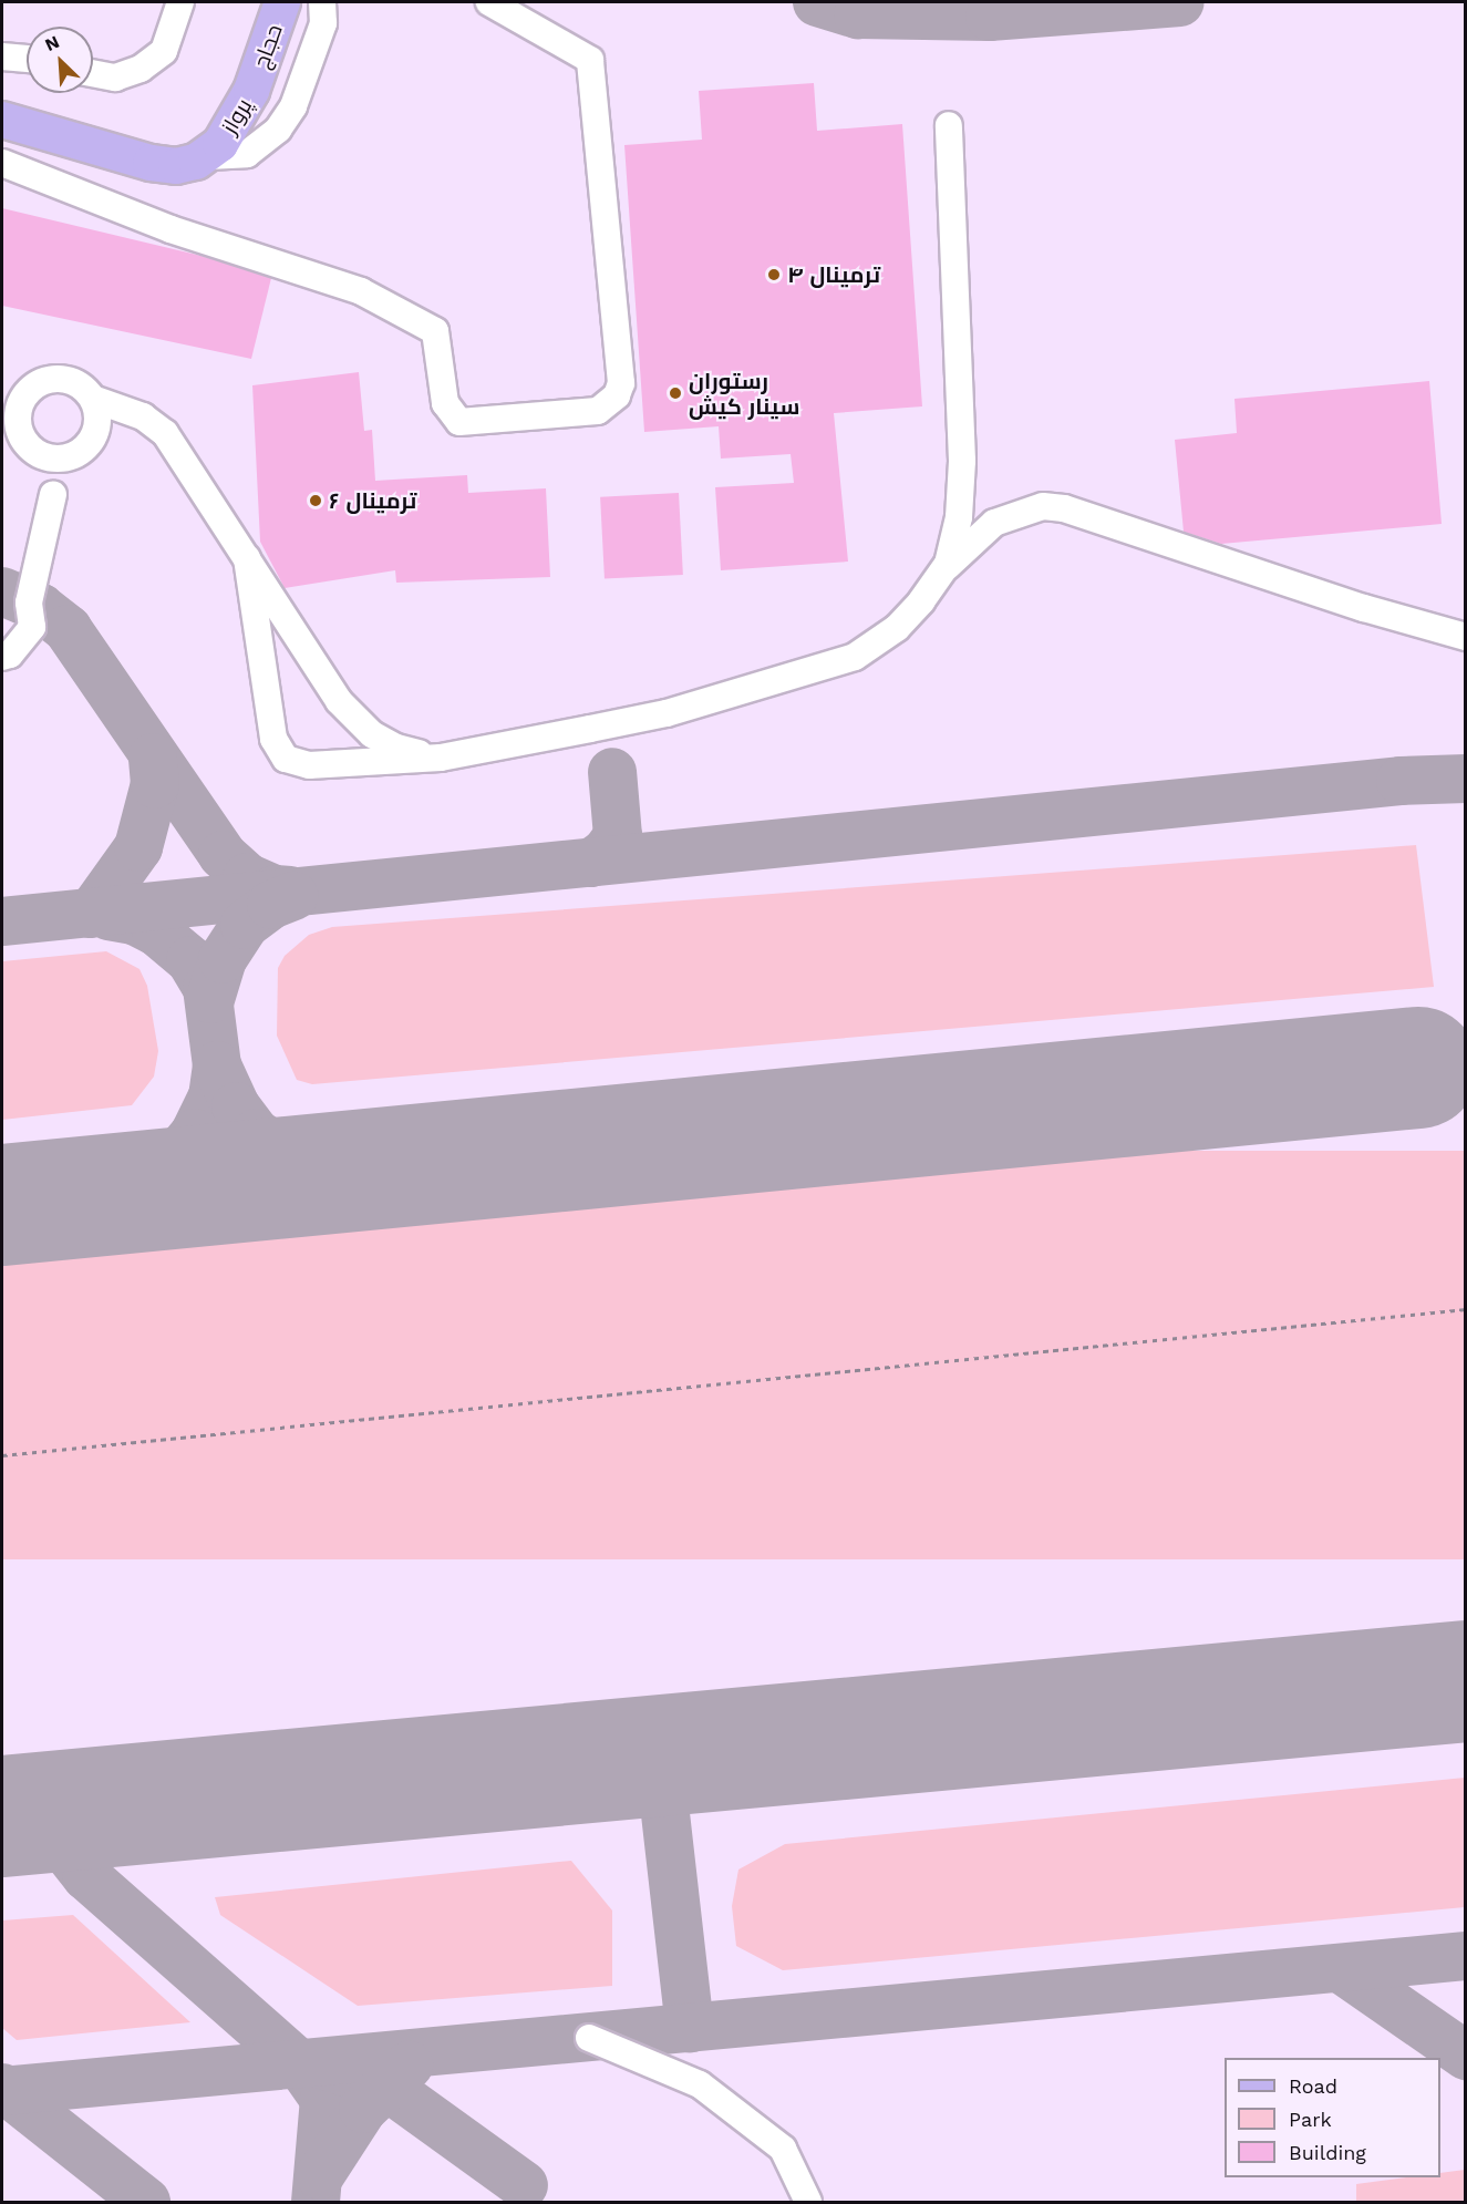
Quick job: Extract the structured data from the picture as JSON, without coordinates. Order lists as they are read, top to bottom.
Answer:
{
  "streets": {
    "main road": ["حجاج", "پرواز"]
  },
  "crossings": [
    ["حجاج", "پرواز"]
  ],
  "places": ["ترمینال ۴", "رستوران سینار کیش", "ترمینال ۶"],
  "legend": ["Road", "Park", "Building"],
  "north": "top left"
}
